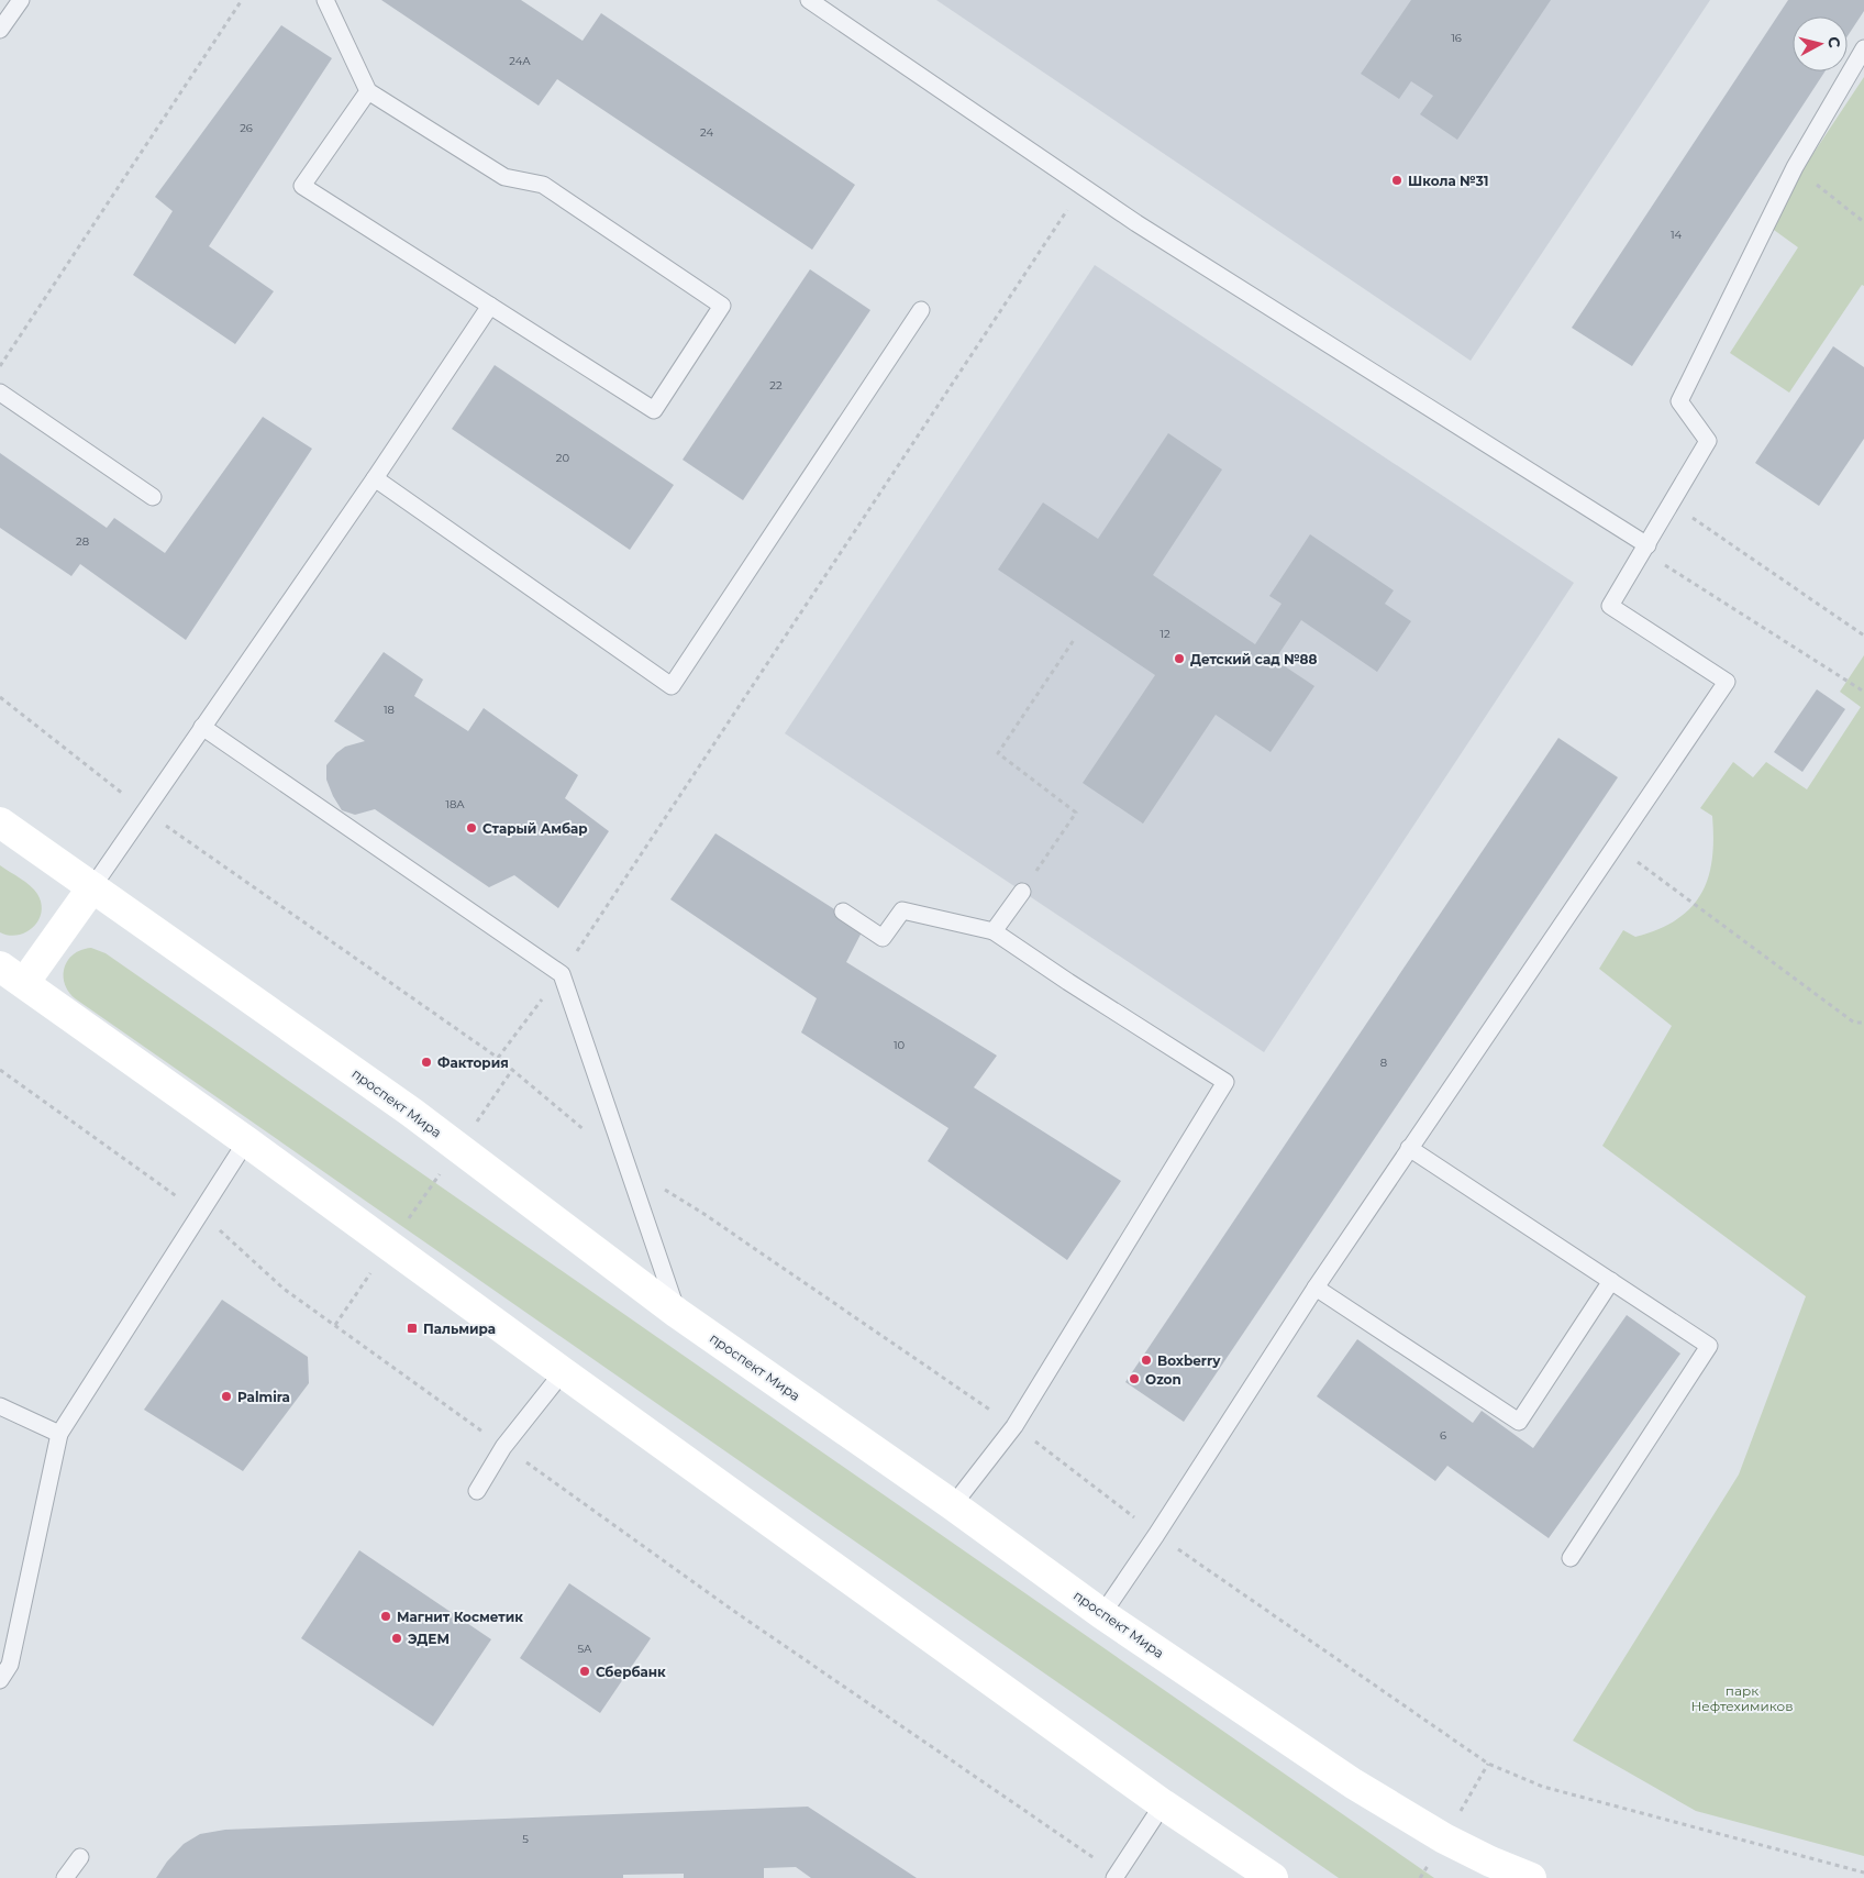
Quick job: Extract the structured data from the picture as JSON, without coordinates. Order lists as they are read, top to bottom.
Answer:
{
  "streets": {
    "main road": ["проспект Мира"]
  },
  "parks": ["парк Нефтехимиков"],
  "places": {
    "other": [
      "Школа №31",
      "Детский сад №88",
      "Старый Амбар",
      "Фактория",
      "Boxberry",
      "Ozon",
      "Palmira",
      "Магнит Косметик",
      "ЭДЕМ",
      "Сбербанк"
    ],
    "transit": ["Пальмира"]
  },
  "house_numbers": [
    "16",
    "24А",
    "26",
    "24",
    "14",
    "22",
    "20",
    "28",
    "12",
    "18",
    "18А",
    "10",
    "8",
    "6",
    "5А",
    "5"
  ],
  "north": "right"
}
